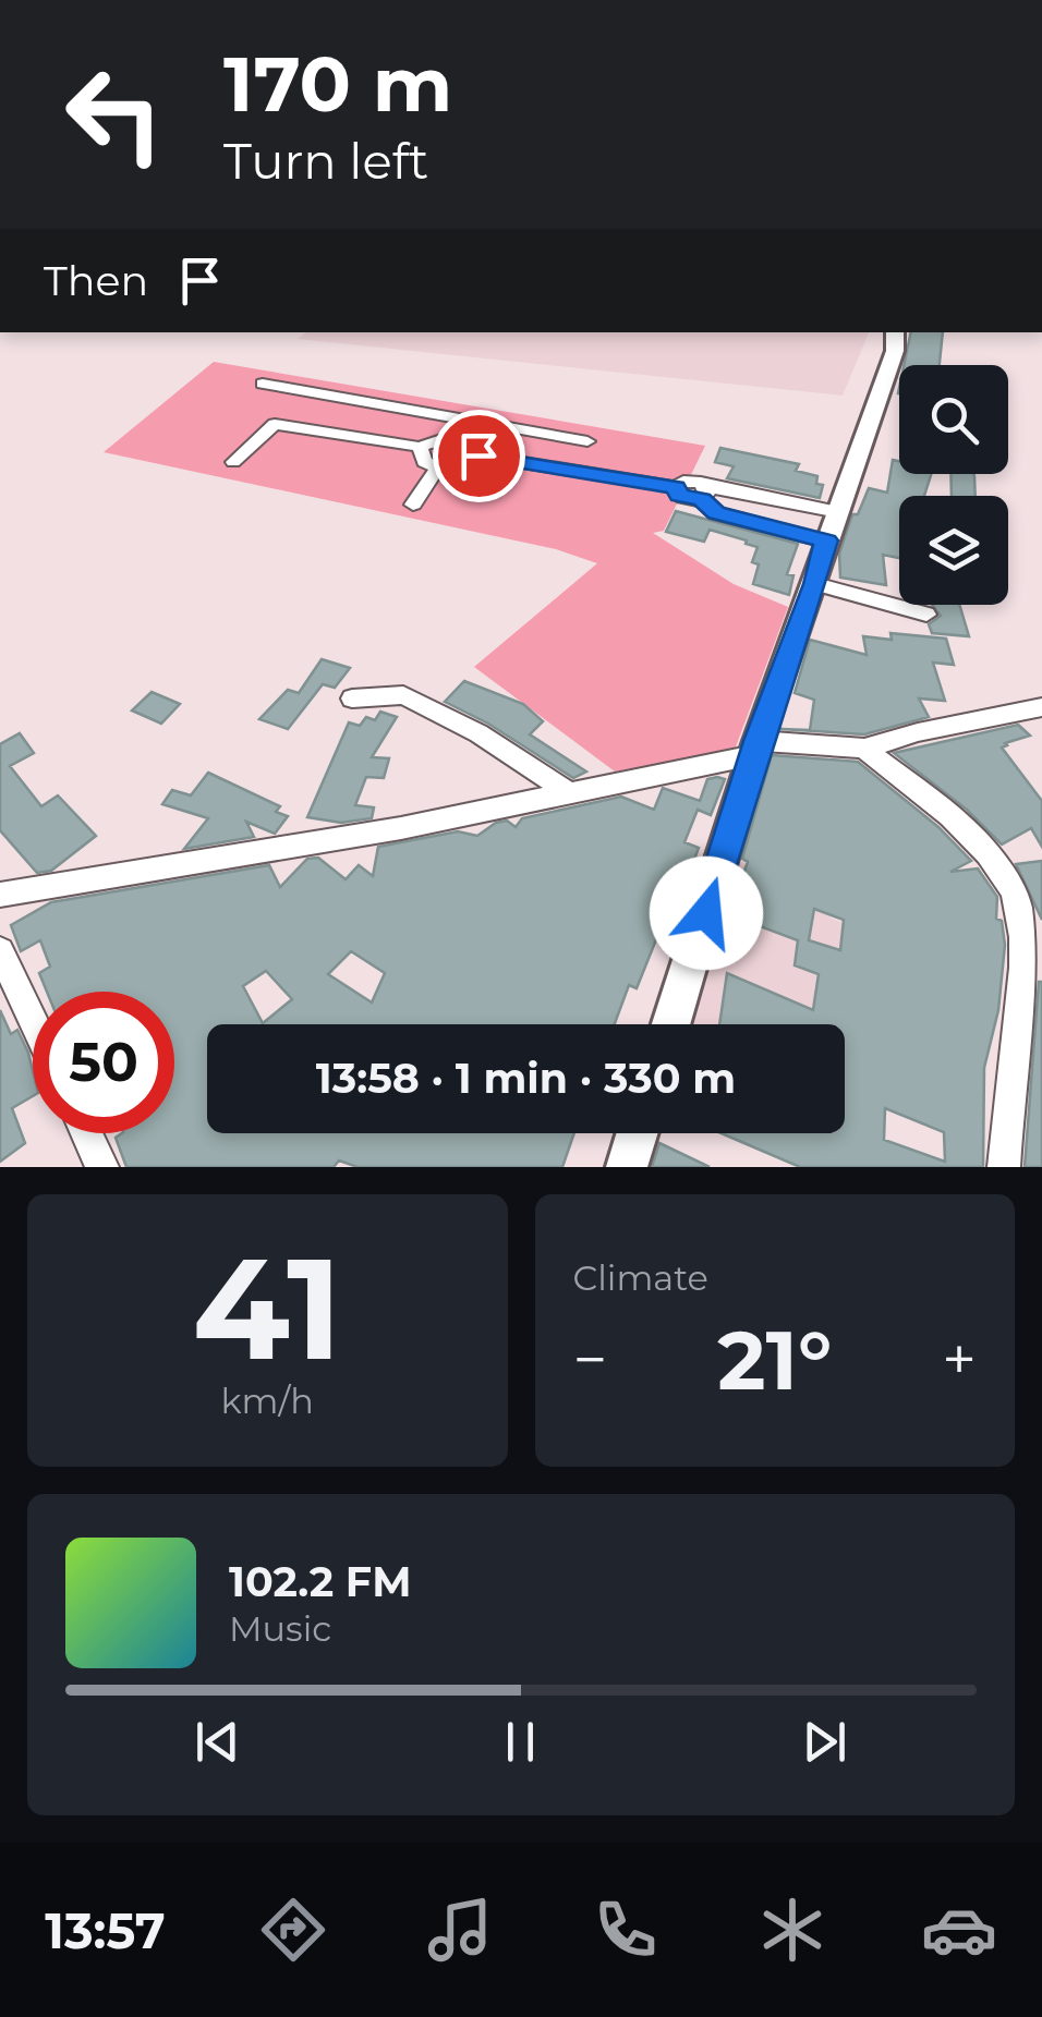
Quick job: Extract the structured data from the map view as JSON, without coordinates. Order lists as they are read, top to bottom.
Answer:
{
  "page": {
    "turn": ["170 m", "Turn left"],
    "then": "Then",
    "limit": "50",
    "trip": "13:58 · 1 min · 330 m",
    "tile": [
      ["41", "km/h"],
      "Climate"
    ],
    "heat": ["−", "21°", "+"],
    "song": ["102.2 FM", "Music"],
    "tabs": "13:57"
  }
}
